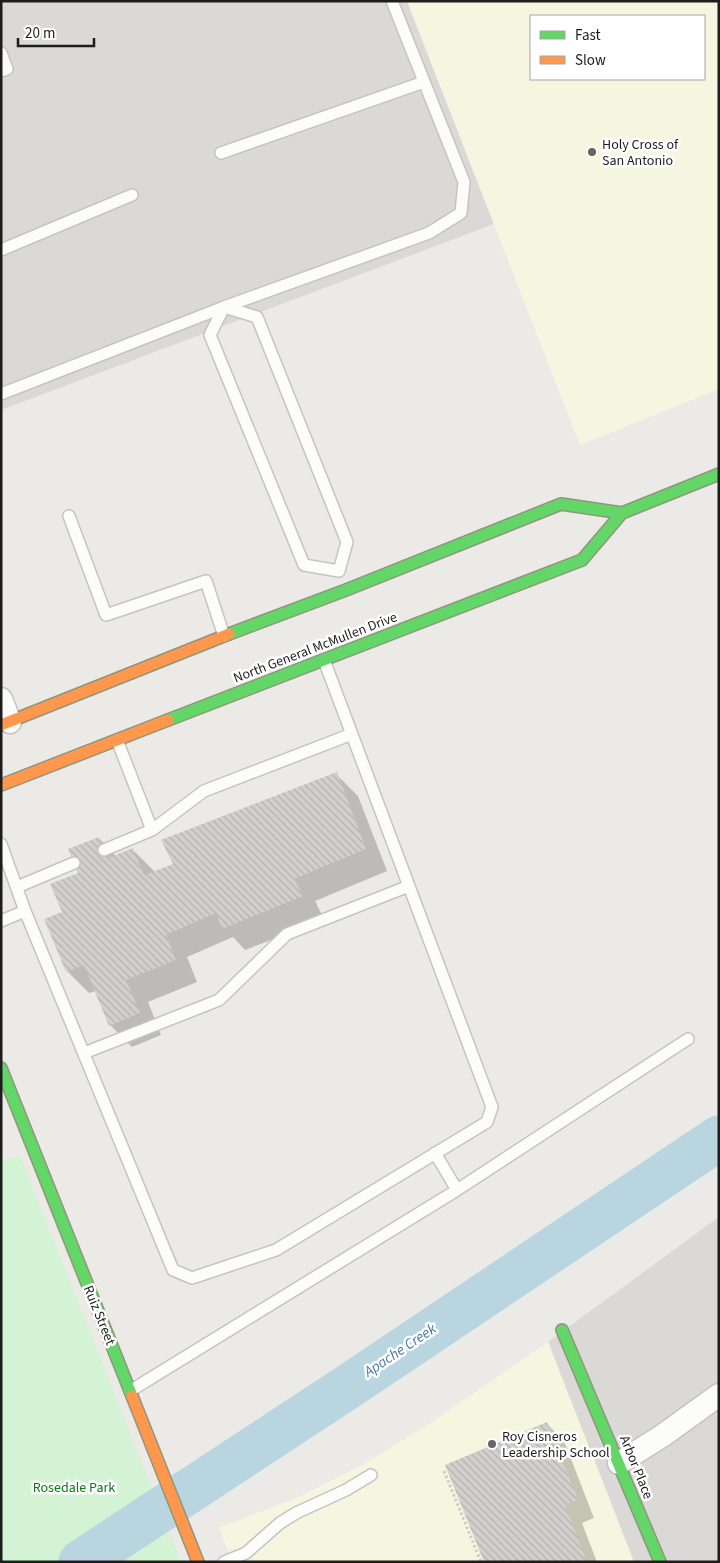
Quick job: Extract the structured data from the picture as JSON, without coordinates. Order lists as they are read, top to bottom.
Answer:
{
  "streets": {
    "main road": ["North General McMullen Drive", "Ruiz Street", "Arbor Place"]
  },
  "water": ["Apache Creek"],
  "parks": ["Rosedale Park"],
  "places": ["Holy Cross of San Antonio", "Roy Cisneros Leadership School"],
  "legend": ["Fast", "Slow"],
  "scale_bar": "20 m"
}
